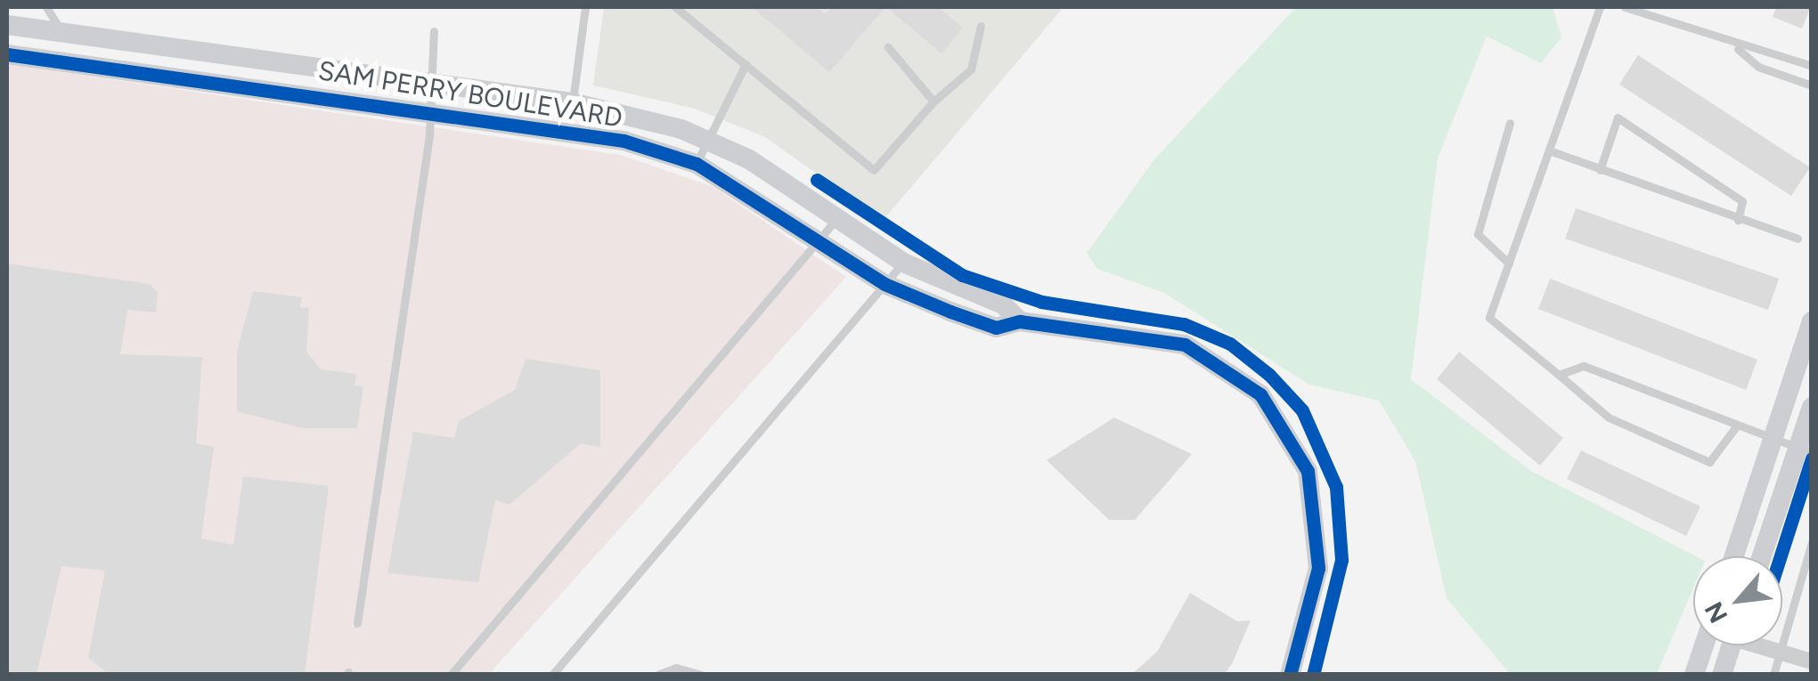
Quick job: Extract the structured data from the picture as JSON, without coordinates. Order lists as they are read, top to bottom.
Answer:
{
  "streets": {
    "street": ["SAM PERRY BOULEVARD"]
  },
  "north": "bottom left"
}
